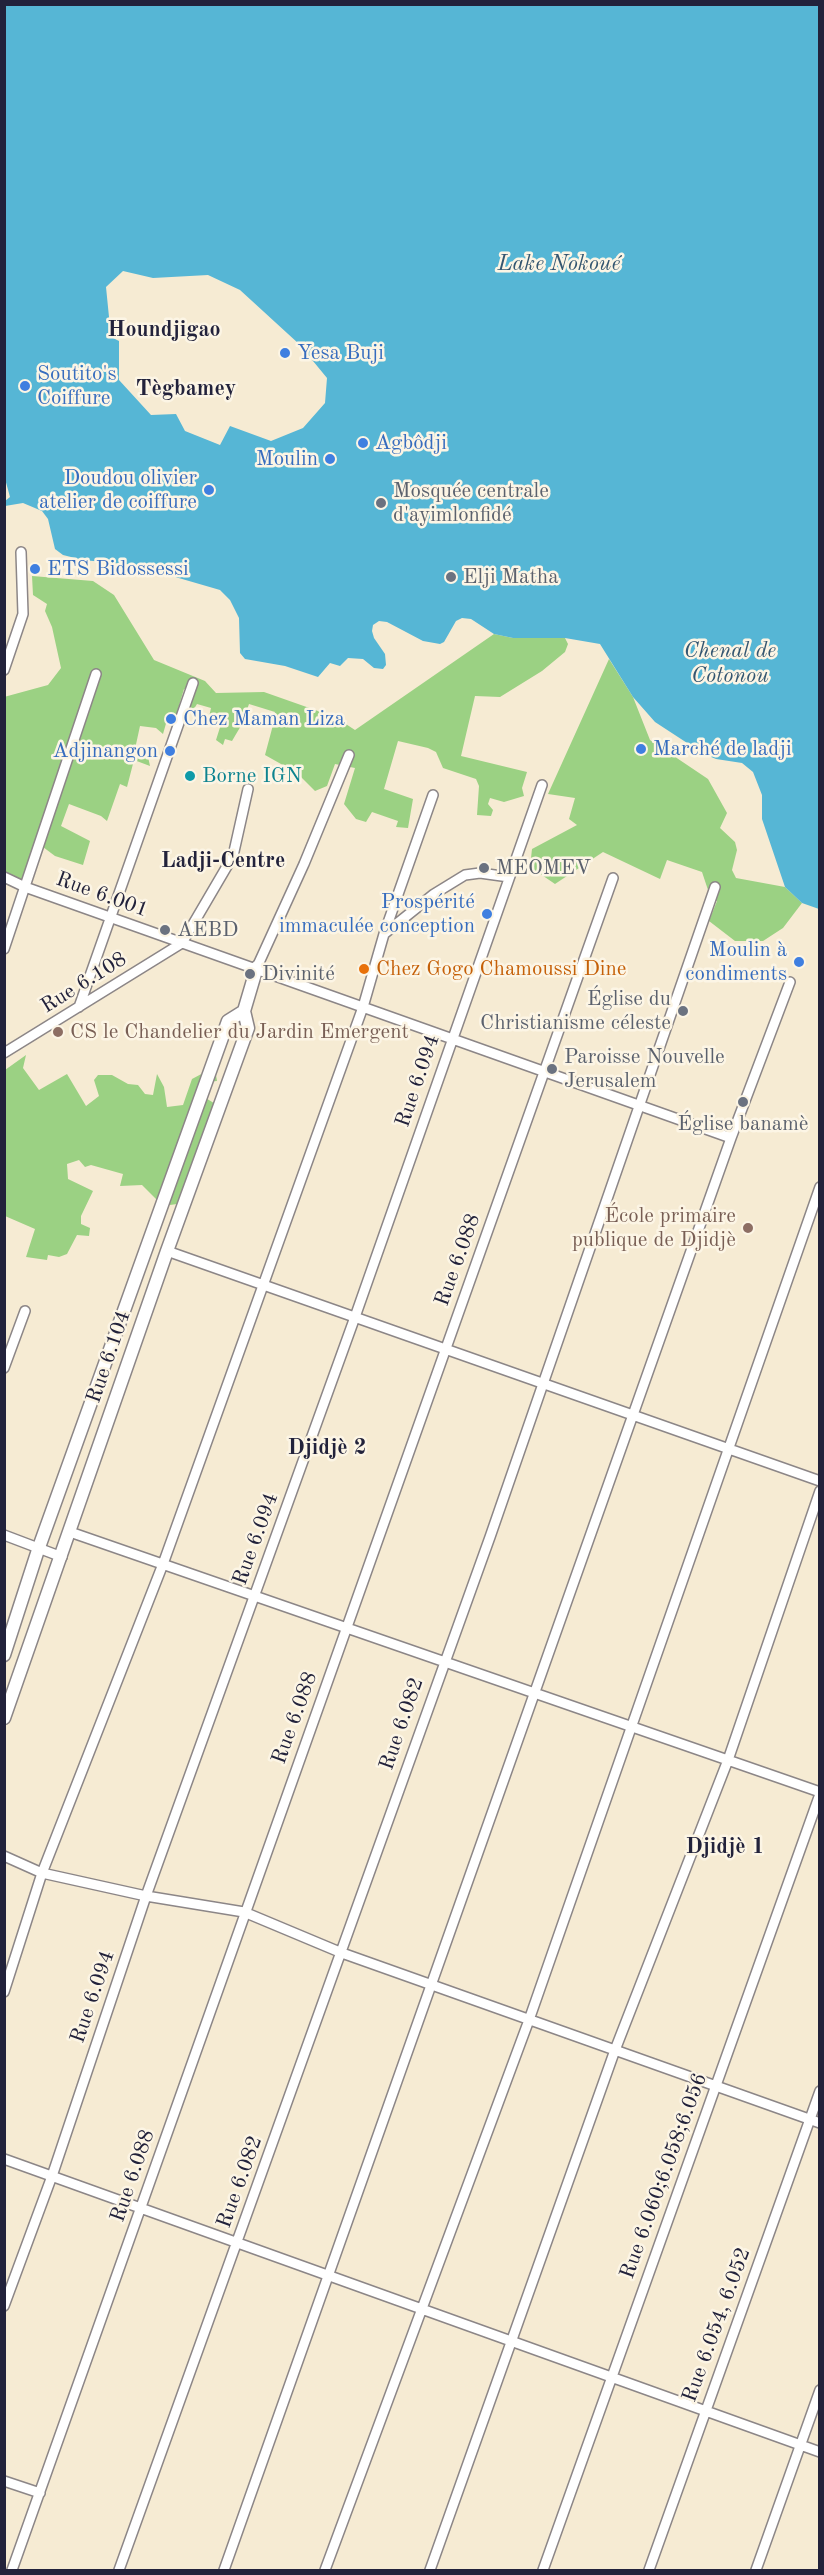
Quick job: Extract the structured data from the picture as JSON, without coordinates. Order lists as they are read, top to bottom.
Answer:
{
  "streets": {
    "street": [
      "Rue 6.001",
      "Rue 6.108",
      "Rue 6.094",
      "Rue 6.088",
      "Rue 6.104",
      "Rue 6.082",
      "Rue 6.060;6.058;6.056",
      "Rue 6.054, 6.052"
    ]
  },
  "crossings": [
    ["Rue 6.001", "Rue 6.108"],
    ["Rue 6.001", "Rue 6.094"],
    ["Rue 6.001", "Rue 6.088"],
    ["Rue 6.001", "Rue 6.104"],
    ["Rue 6.001", "Rue 6.082"]
  ],
  "districts": [
    "Houndjigao",
    "Tègbamey",
    "Ladji-Centre",
    "Djidjè 2",
    "Djidjè 1"
  ],
  "water": ["Lake Nokoué", "Chenal de Cotonou"],
  "places": [
    "Yesa Buji",
    "Soutito's Coiffure",
    "Agbôdji",
    "Moulin",
    "Doudou olivier atelier de coiffure",
    "Mosquée centrale d'ayimlonfidé",
    "ETS Bidossessi",
    "Elji Matha",
    "Chez Maman Liza",
    "Marché de ladji",
    "Adjinangon",
    "Borne IGN",
    "MEOMEV",
    "Prospérité immaculée conception",
    "AEBD",
    "Moulin à condiments",
    "Chez Gogo Chamoussi Dine",
    "Divinité",
    "Église du Christianisme céleste",
    "CS le Chandelier du Jardin Emergent",
    "Paroisse Nouvelle Jerusalem",
    "Église banamè",
    "École primaire publique de Djidjè"
  ]
}
